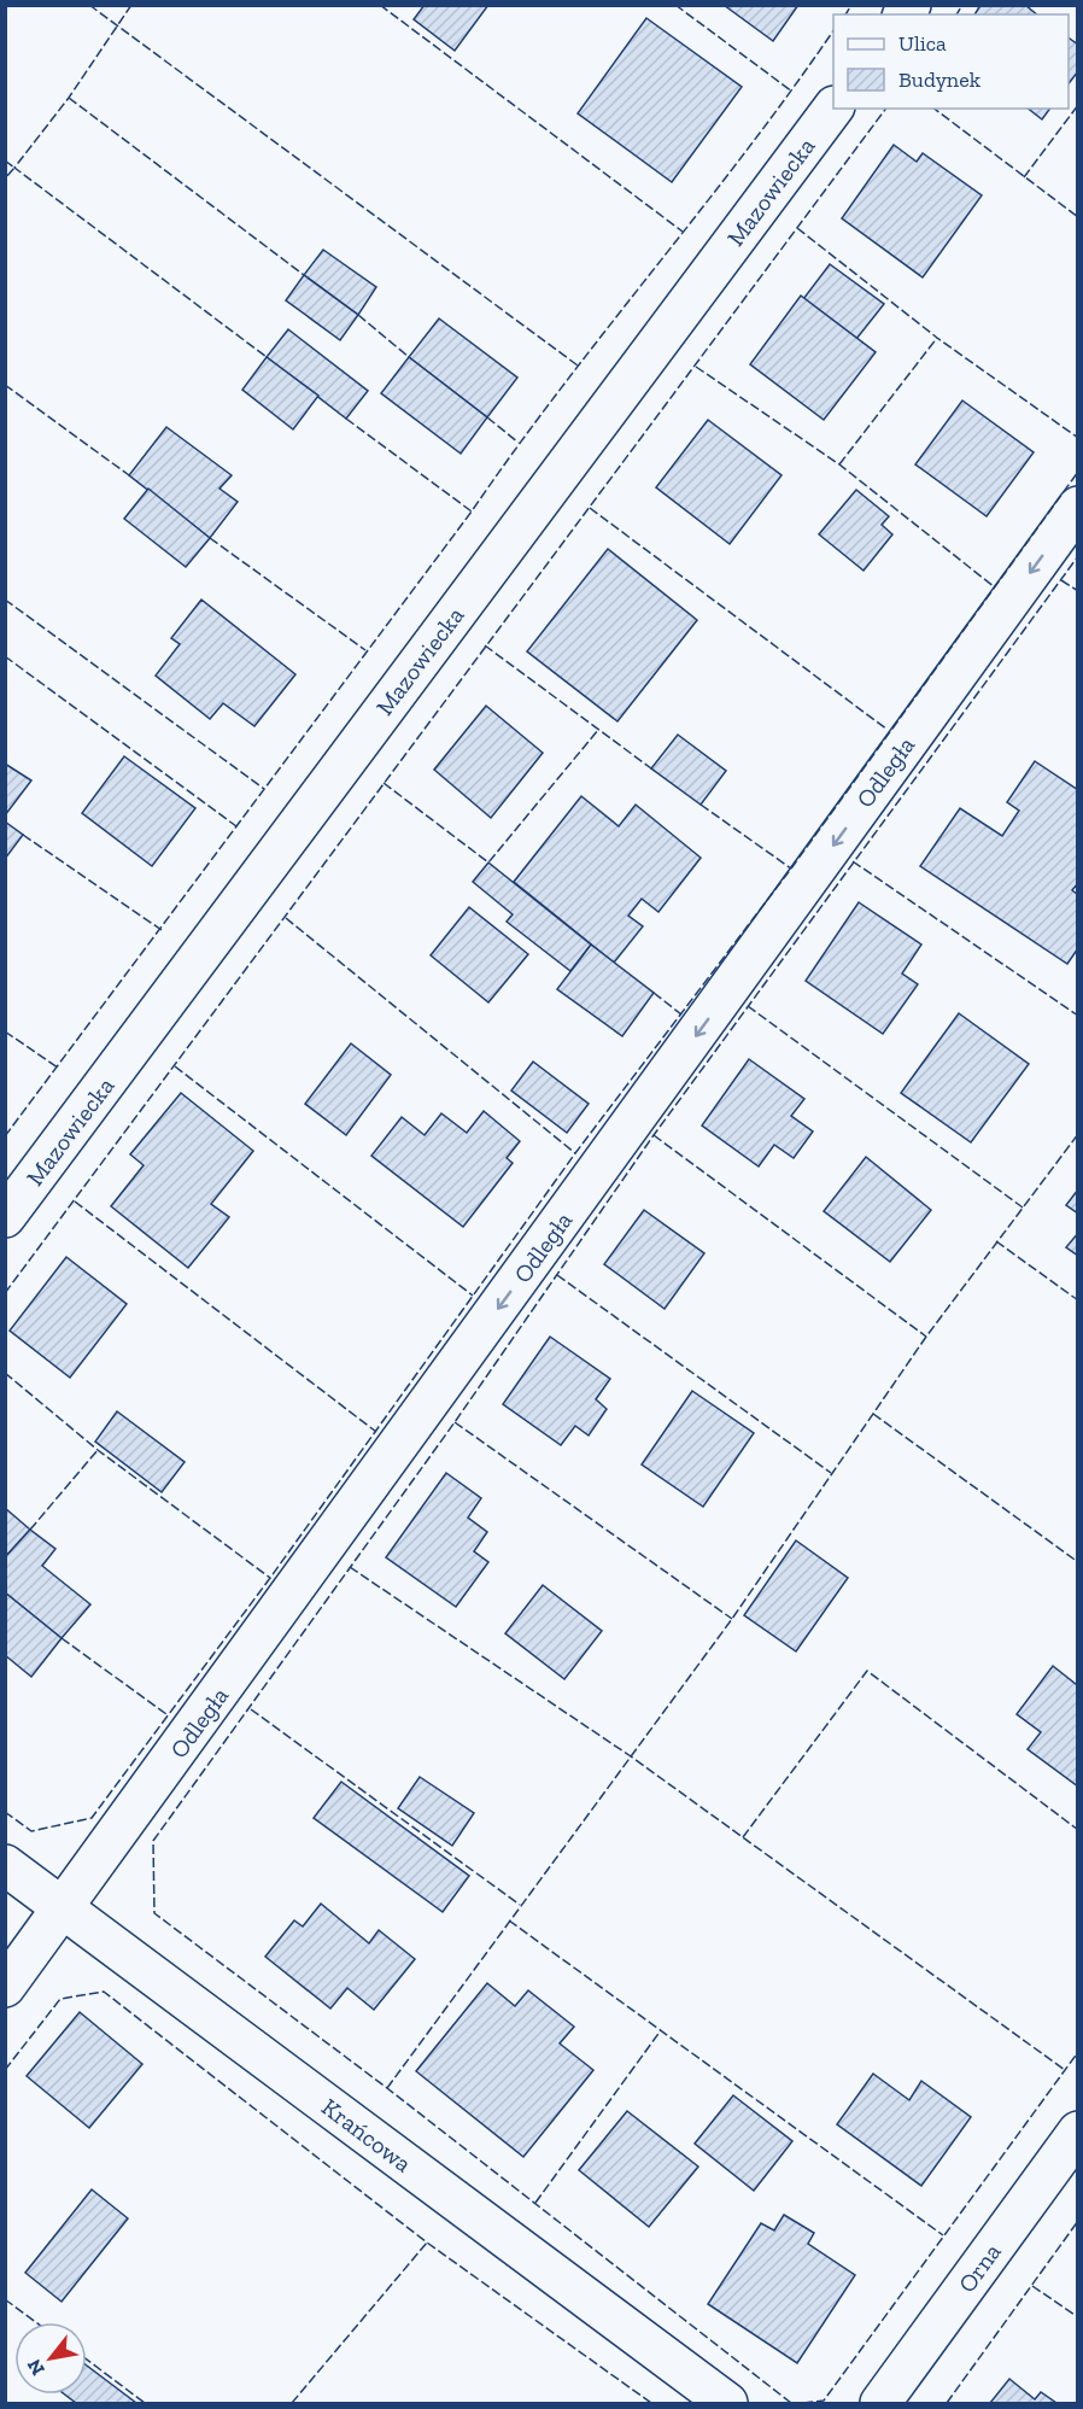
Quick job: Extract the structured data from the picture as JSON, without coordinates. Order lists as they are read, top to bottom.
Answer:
{
  "streets": {
    "street": [
      "Mazowiecka",
      "Odległa",
      "Krańcowa",
      "Orna"
    ]
  },
  "crossings": [
    ["Odległa", "Krańcowa"]
  ],
  "one_way": ["Odległa"],
  "legend": ["Ulica", "Budynek"],
  "north": "bottom left"
}
